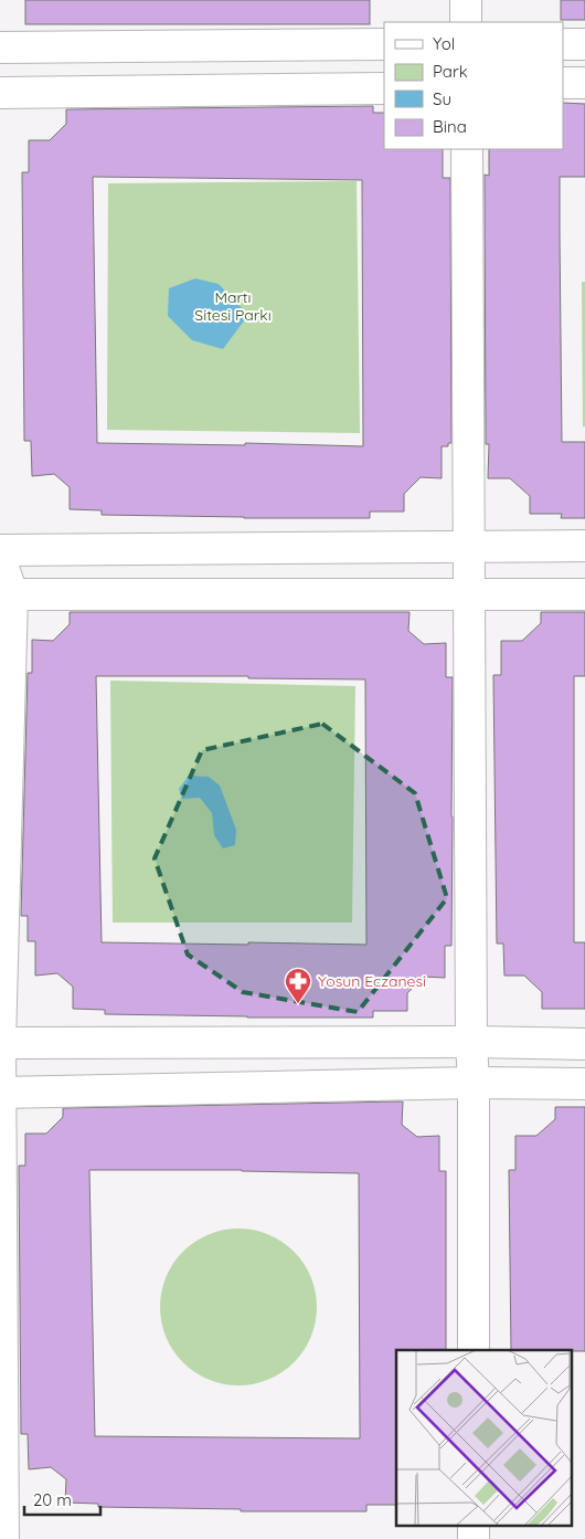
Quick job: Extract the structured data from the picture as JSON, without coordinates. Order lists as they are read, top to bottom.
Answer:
{
  "parks": ["Martı Sitesi Parkı"],
  "places": {
    "pharmacy": ["Yosun Eczanesi"]
  },
  "legend": [
    "Yol",
    "Park",
    "Su",
    "Bina"
  ],
  "scale_bar": "20 m"
}
